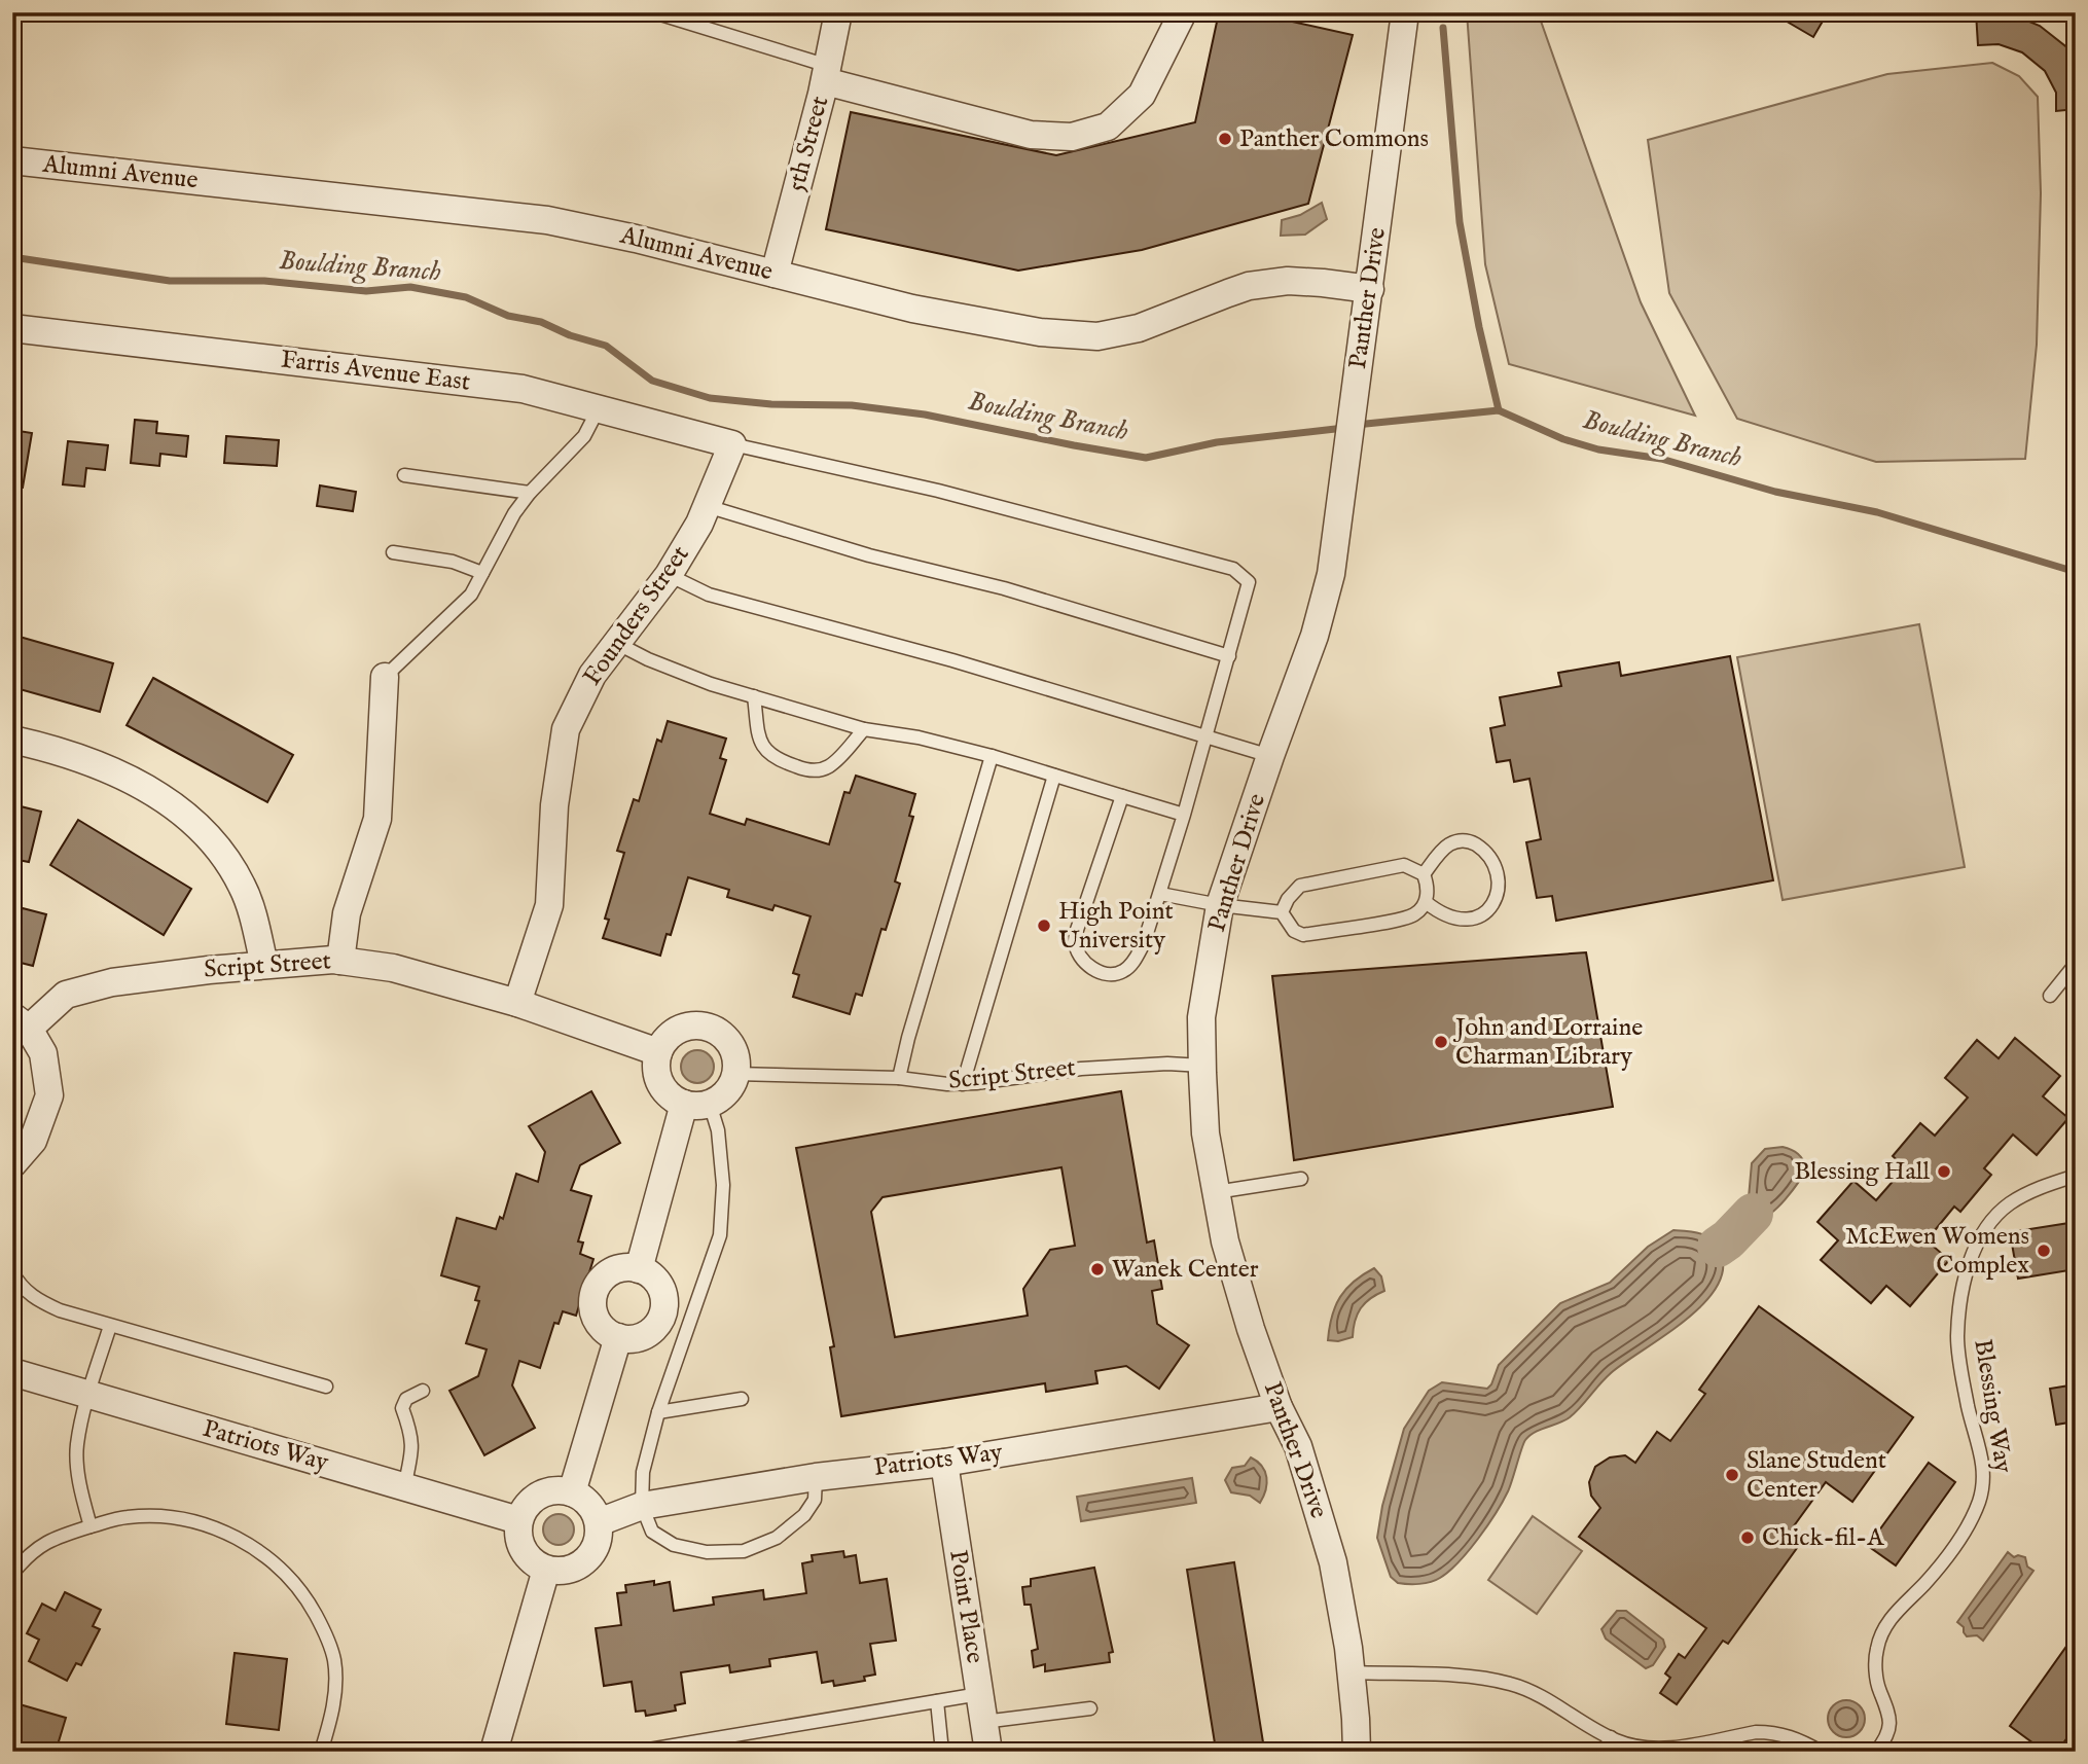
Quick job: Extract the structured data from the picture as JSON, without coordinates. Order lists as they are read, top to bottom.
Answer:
{
  "streets": {
    "street": [
      "5th Street",
      "Alumni Avenue",
      "Panther Drive",
      "Farris Avenue East",
      "Founders Street",
      "Script Street",
      "Patriots Way",
      "Point Place"
    ],
    "lane": ["Blessing Way"]
  },
  "crossings": [
    ["5th Street", "Alumni Avenue"],
    ["Alumni Avenue", "Panther Drive"],
    ["Panther Drive", "Script Street"],
    ["Panther Drive", "Patriots Way"],
    ["Farris Avenue East", "Founders Street"],
    ["Founders Street", "Script Street"],
    ["Patriots Way", "Point Place"]
  ],
  "water": ["Boulding Branch"],
  "places": [
    "Panther Commons",
    "High Point University",
    "John and Lorraine Charman Library",
    "Blessing Hall",
    "McEwen Womens Complex",
    "Wanek Center",
    "Slane Student Center",
    "Chick-fil-A"
  ]
}
